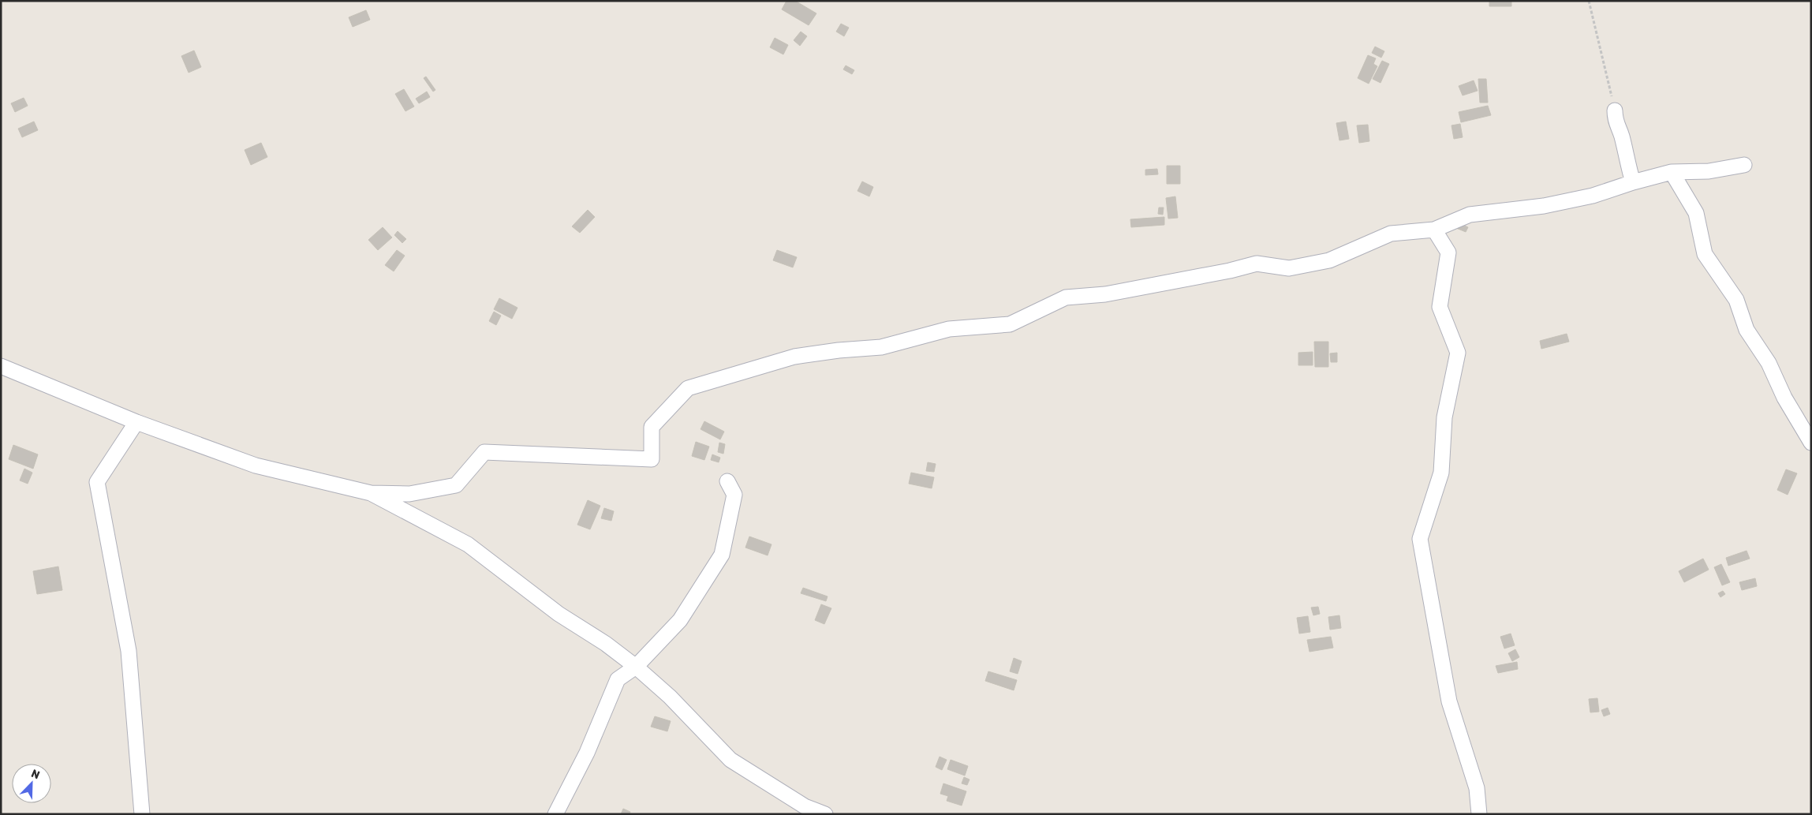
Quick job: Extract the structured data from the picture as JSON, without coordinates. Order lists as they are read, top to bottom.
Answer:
{
  "north": "top right"
}
